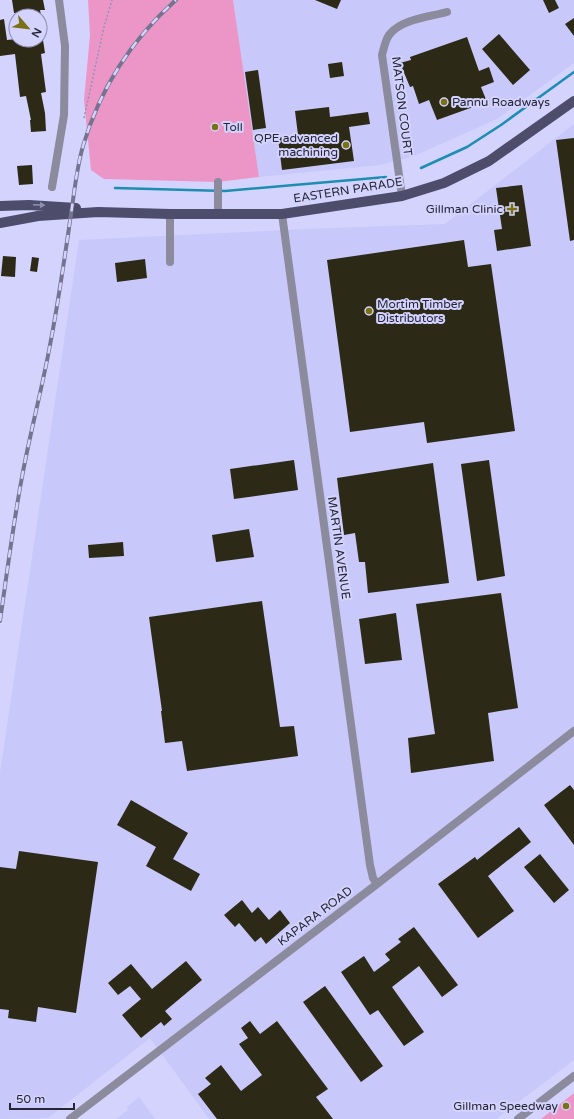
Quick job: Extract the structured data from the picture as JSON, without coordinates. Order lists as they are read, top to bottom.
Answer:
{
  "streets": {
    "main road": ["EASTERN PARADE"],
    "street": ["MATSON COURT", "MARTIN AVENUE", "KAPARA ROAD"]
  },
  "crossings": [
    ["MATSON COURT", "EASTERN PARADE"],
    ["EASTERN PARADE", "MARTIN AVENUE"],
    ["MARTIN AVENUE", "KAPARA ROAD"]
  ],
  "places": {
    "other": [
      "Pannu Roadways",
      "Toll",
      "QPE advanced machining",
      "Mortim Timber Distributors",
      "Gillman Speedway"
    ],
    "health": ["Gillman Clinic"]
  },
  "scale_bar": "50 m",
  "north": "bottom right"
}
